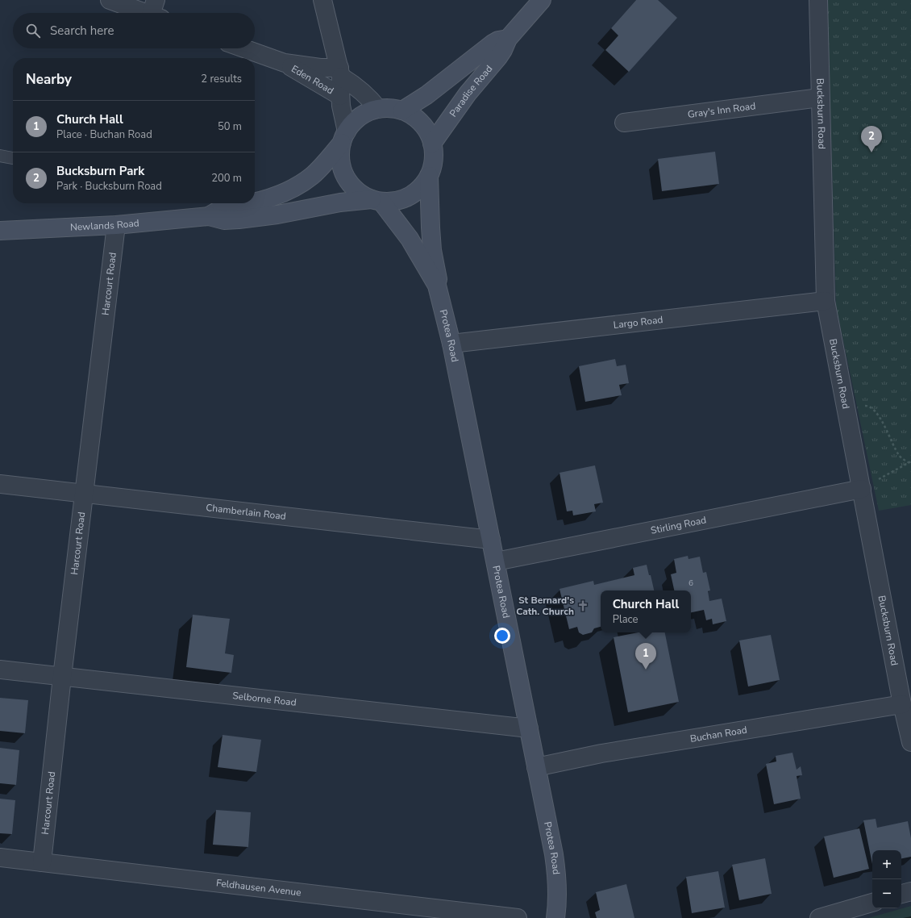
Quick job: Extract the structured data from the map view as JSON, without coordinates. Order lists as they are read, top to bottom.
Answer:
{
  "streets": {
    "main road": ["Paradise Road", "Newlands Road", "Protea Road"],
    "street": [
      "Eden Road",
      "Gray's Inn Road",
      "Bucksburn Road",
      "Harcourt Road",
      "Largo Road",
      "Chamberlain Road",
      "Stirling Road",
      "Selborne Road",
      "Buchan Road",
      "Feldhausen Avenue"
    ]
  },
  "crossings": [
    ["Paradise Road", "Newlands Road"],
    ["Paradise Road", "Protea Road"],
    ["Gray's Inn Road", "Bucksburn Road"],
    ["Bucksburn Road", "Largo Road"],
    ["Bucksburn Road", "Stirling Road"],
    ["Bucksburn Road", "Buchan Road"],
    ["Newlands Road", "Harcourt Road"],
    ["Newlands Road", "Protea Road"],
    ["Harcourt Road", "Chamberlain Road"],
    ["Harcourt Road", "Selborne Road"],
    ["Harcourt Road", "Feldhausen Avenue"],
    ["Largo Road", "Protea Road"],
    ["Protea Road", "Chamberlain Road"],
    ["Protea Road", "Stirling Road"],
    ["Protea Road", "Selborne Road"],
    ["Protea Road", "Buchan Road"]
  ],
  "places": {
    "church": ["St Bernard's Cath. Church"]
  },
  "house_numbers": ["6"],
  "page": {
    "search": "Search here",
    "heading": ["Nearby", "2 results"],
    "list": [
      {
        "mark": "1",
        "name": "Church Hall",
        "note": "Place · Buchan Road",
        "value": "50 m"
      },
      {
        "mark": "2",
        "name": "Bucksburn Park",
        "note": "Park · Bucksburn Road",
        "value": "200 m"
      }
    ],
    "pins": ["2", "1"],
    "popup": ["Church Hall", "Place"],
    "map_buttons": ["+", "−"]
  }
}
